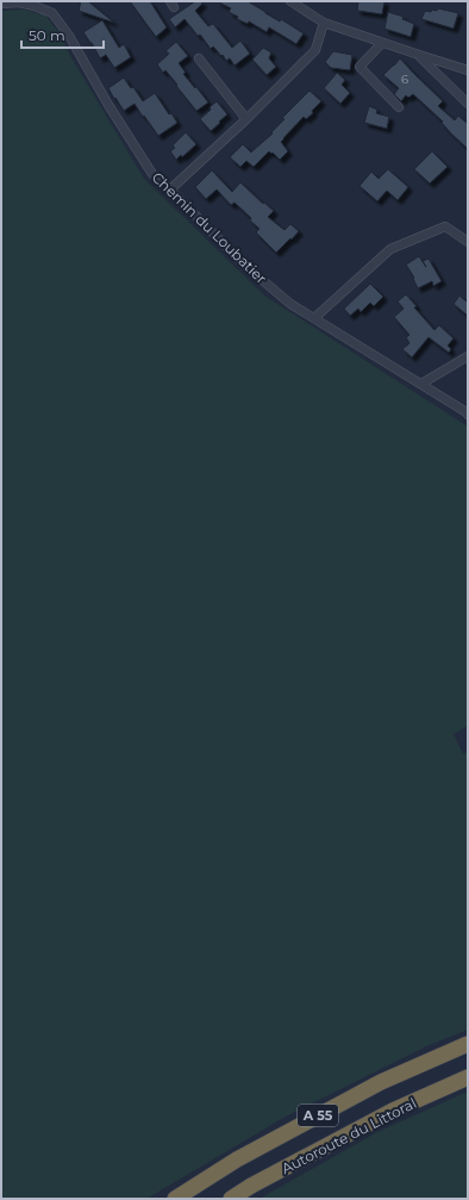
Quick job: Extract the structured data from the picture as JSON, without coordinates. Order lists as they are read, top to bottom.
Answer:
{
  "streets": {
    "highway": ["A 55", "Autoroute du Littoral"],
    "street": ["Chemin du Loubatier"]
  },
  "house_numbers": ["6"],
  "scale_bar": "50 m"
}
